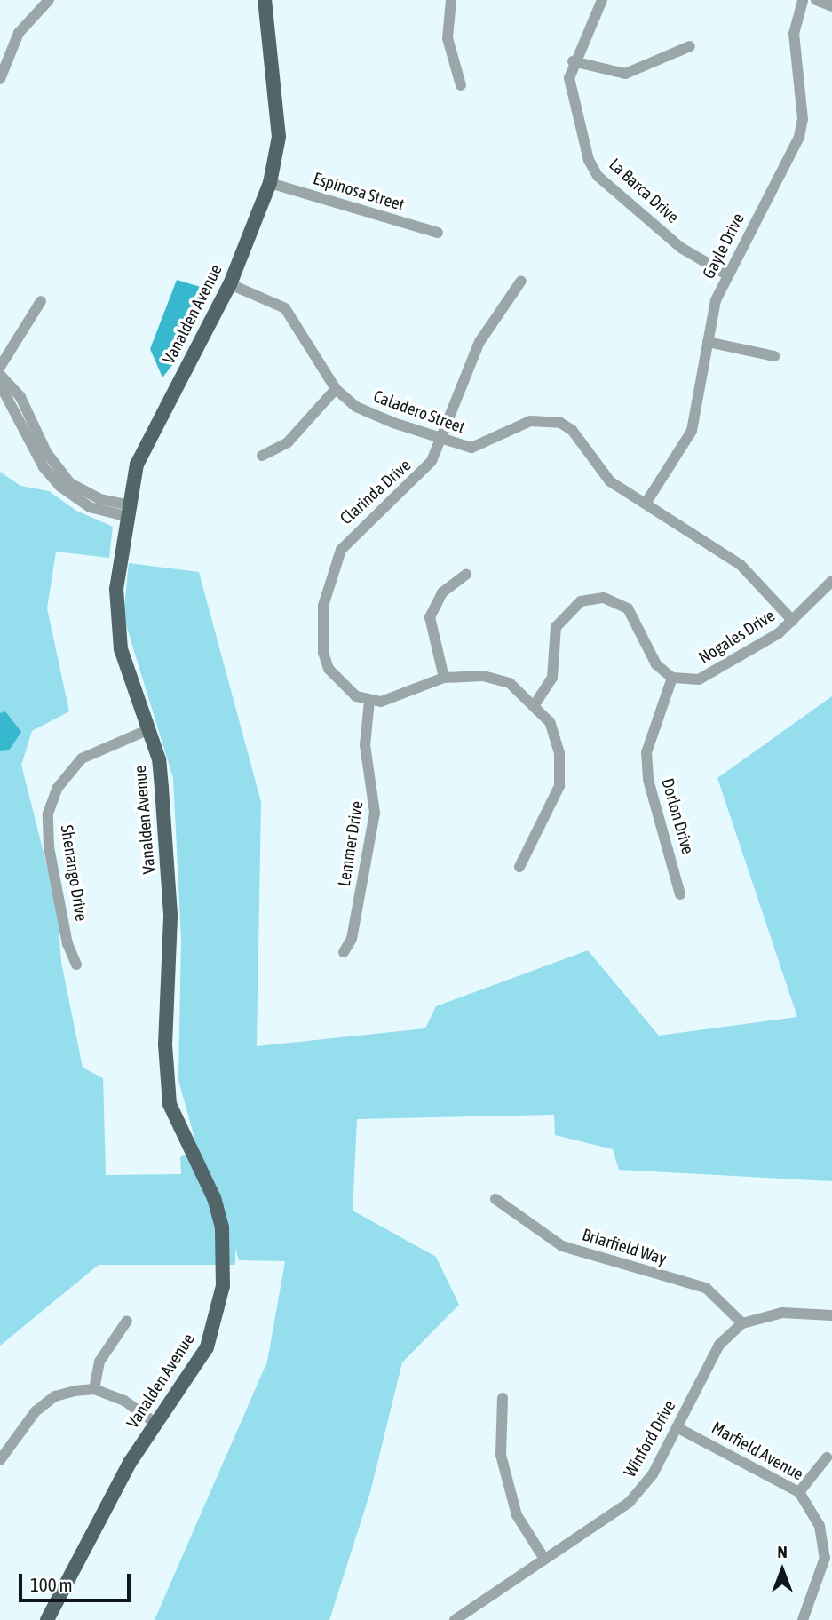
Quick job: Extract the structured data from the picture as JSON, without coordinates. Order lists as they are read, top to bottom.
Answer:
{
  "streets": {
    "main road": ["Vanalden Avenue"],
    "street": [
      "La Barca Drive",
      "Espinosa Street",
      "Gayle Drive",
      "Caladero Street",
      "Clarinda Drive",
      "Nogales Drive",
      "Dorlon Drive",
      "Lemmer Drive",
      "Shenango Drive",
      "Briarfield Way",
      "Winford Drive",
      "Marfield Avenue"
    ]
  },
  "crossings": [
    ["La Barca Drive", "Gayle Drive"],
    ["Espinosa Street", "Vanalden Avenue"],
    ["Gayle Drive", "Caladero Street"],
    ["Vanalden Avenue", "Caladero Street"],
    ["Vanalden Avenue", "Shenango Drive"],
    ["Caladero Street", "Clarinda Drive"],
    ["Caladero Street", "Nogales Drive"],
    ["Clarinda Drive", "Lemmer Drive"],
    ["Nogales Drive", "Dorlon Drive"],
    ["Briarfield Way", "Winford Drive"],
    ["Winford Drive", "Marfield Avenue"]
  ],
  "scale_bar": "100 m",
  "north": "top"
}
